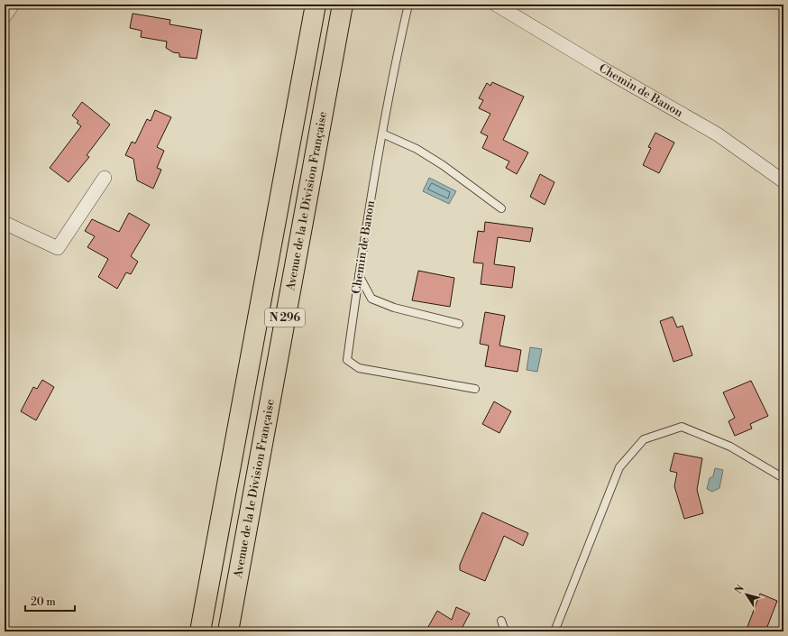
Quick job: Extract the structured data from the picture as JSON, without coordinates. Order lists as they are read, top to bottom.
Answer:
{
  "streets": {
    "highway": ["Avenue de la 1e Division Française", "N 296"],
    "street": ["Chemin de Banon"]
  },
  "scale_bar": "20 m",
  "north": "top left"
}
